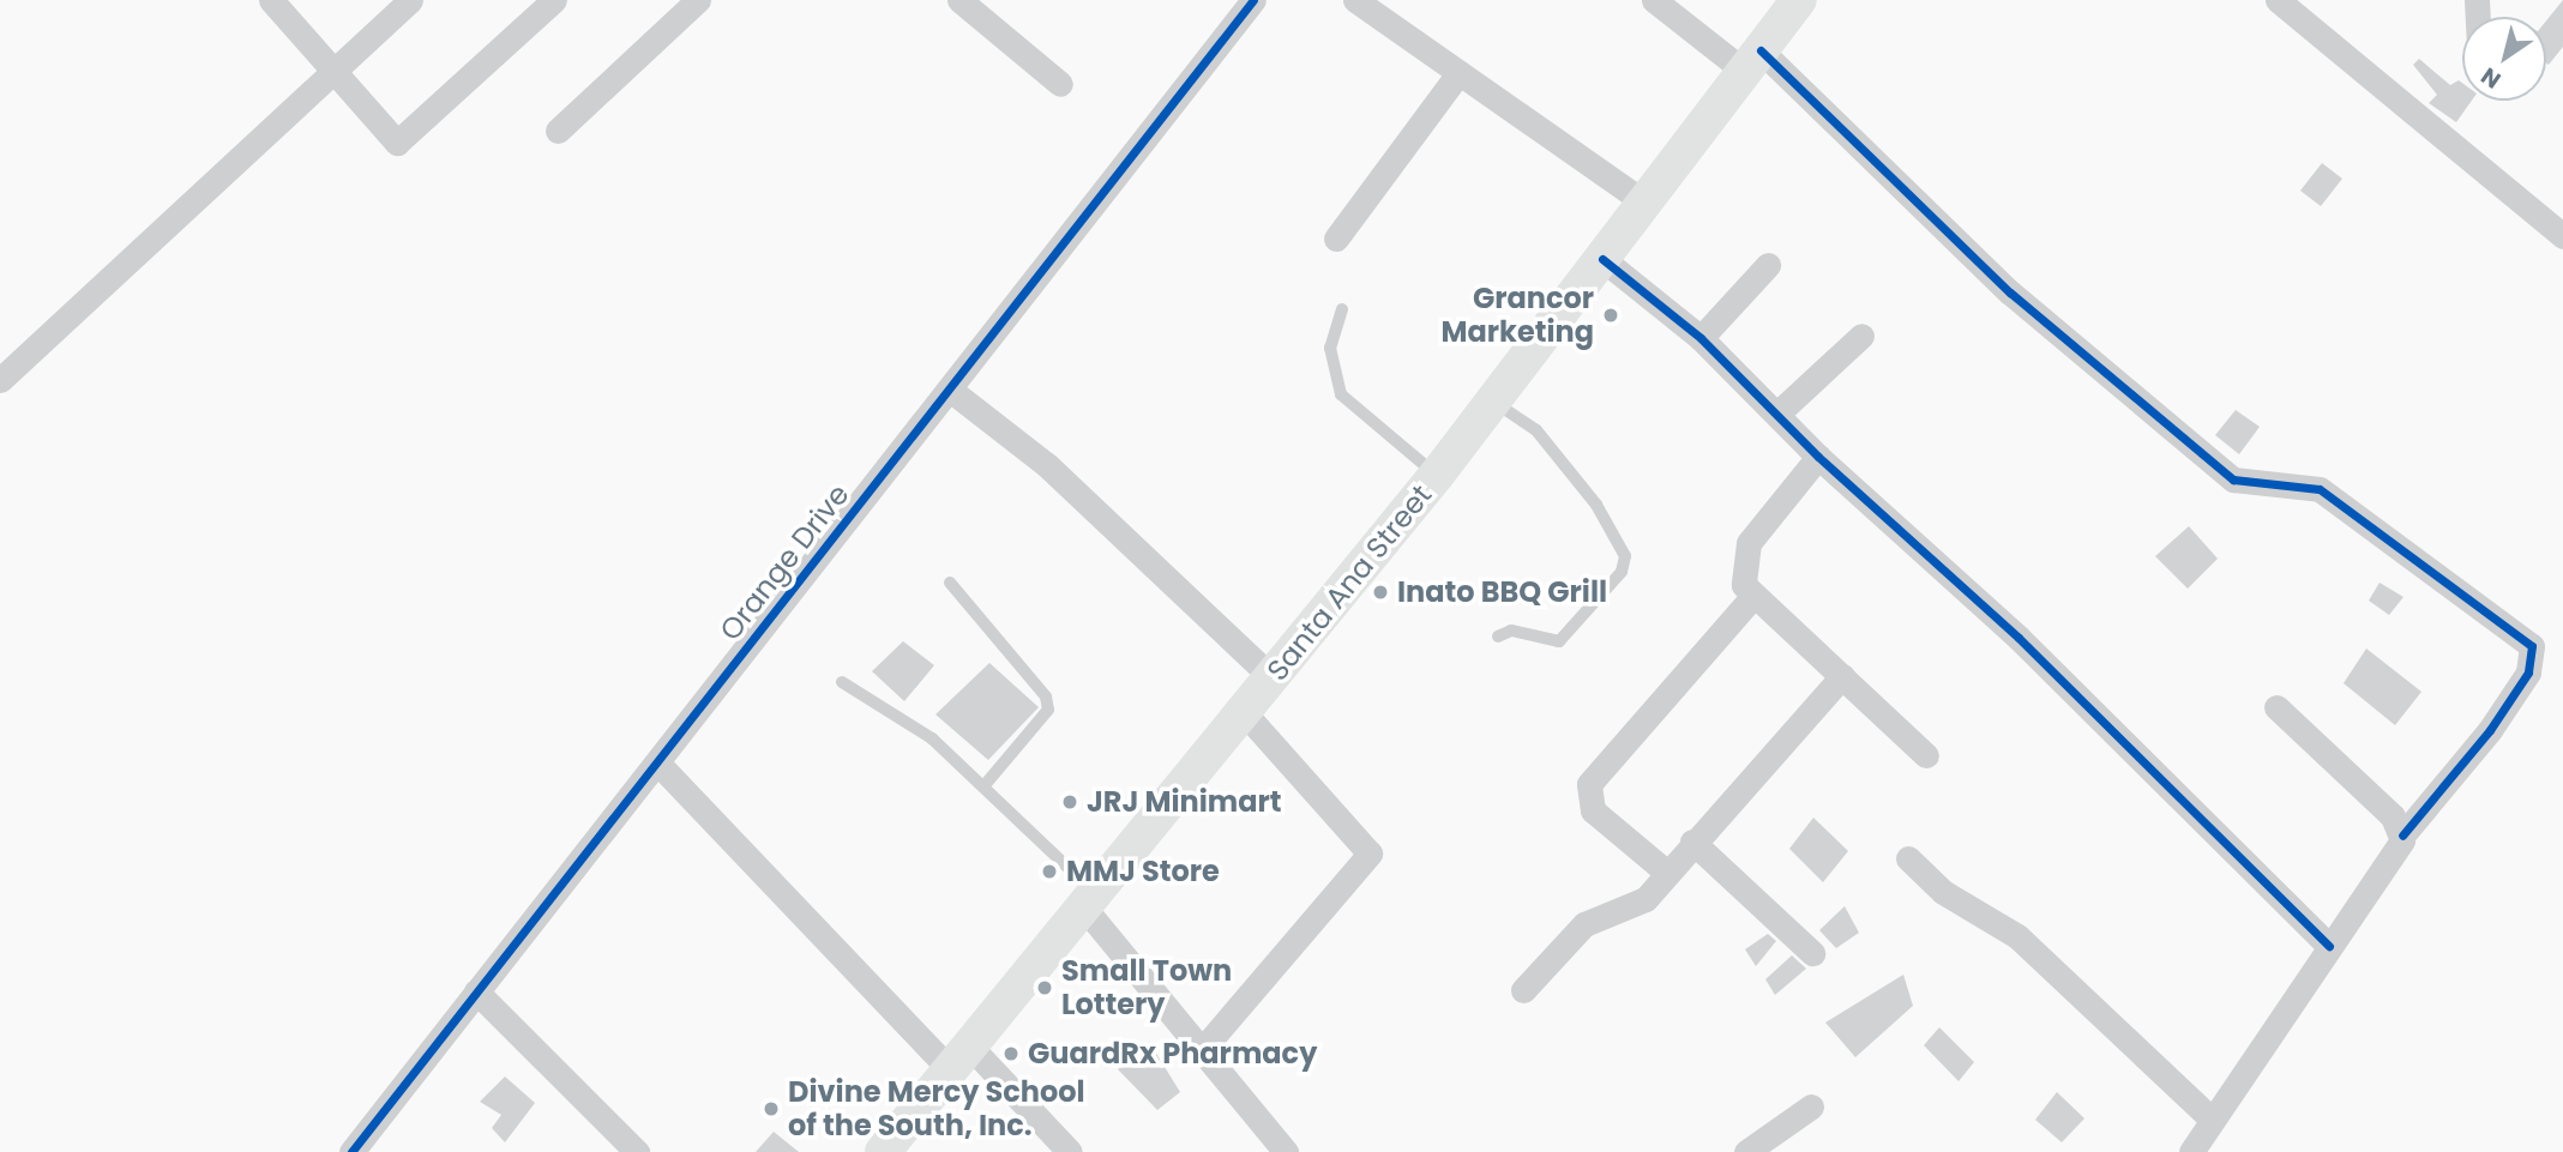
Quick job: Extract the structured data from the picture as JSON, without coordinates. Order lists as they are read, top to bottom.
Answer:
{
  "streets": {
    "main road": ["Santa Ana Street"],
    "street": ["Orange Drive"]
  },
  "places": [
    "Grancor Marketing",
    "Inato BBQ Grill",
    "JRJ Minimart",
    "MMJ Store",
    "Small Town Lottery",
    "GuardRx Pharmacy",
    "Divine Mercy School of the South, Inc."
  ],
  "north": "bottom left"
}
